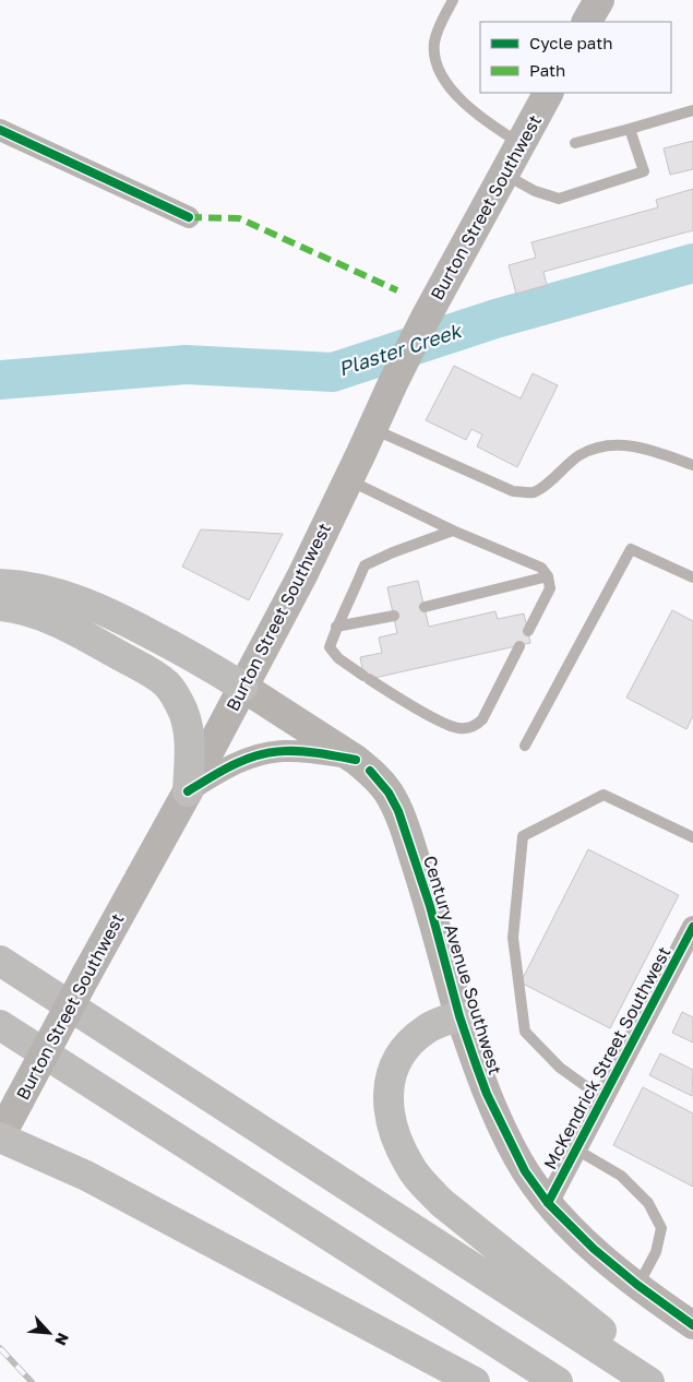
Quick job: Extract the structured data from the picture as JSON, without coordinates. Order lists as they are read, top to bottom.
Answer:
{
  "streets": {
    "main road": ["Burton Street Southwest", "Century Avenue Southwest"],
    "street": ["McKendrick Street Southwest"]
  },
  "crossings": [
    ["Burton Street Southwest", "Century Avenue Southwest"],
    ["Century Avenue Southwest", "McKendrick Street Southwest"]
  ],
  "water": ["Plaster Creek"],
  "legend": ["Cycle path", "Path"],
  "north": "bottom right"
}
